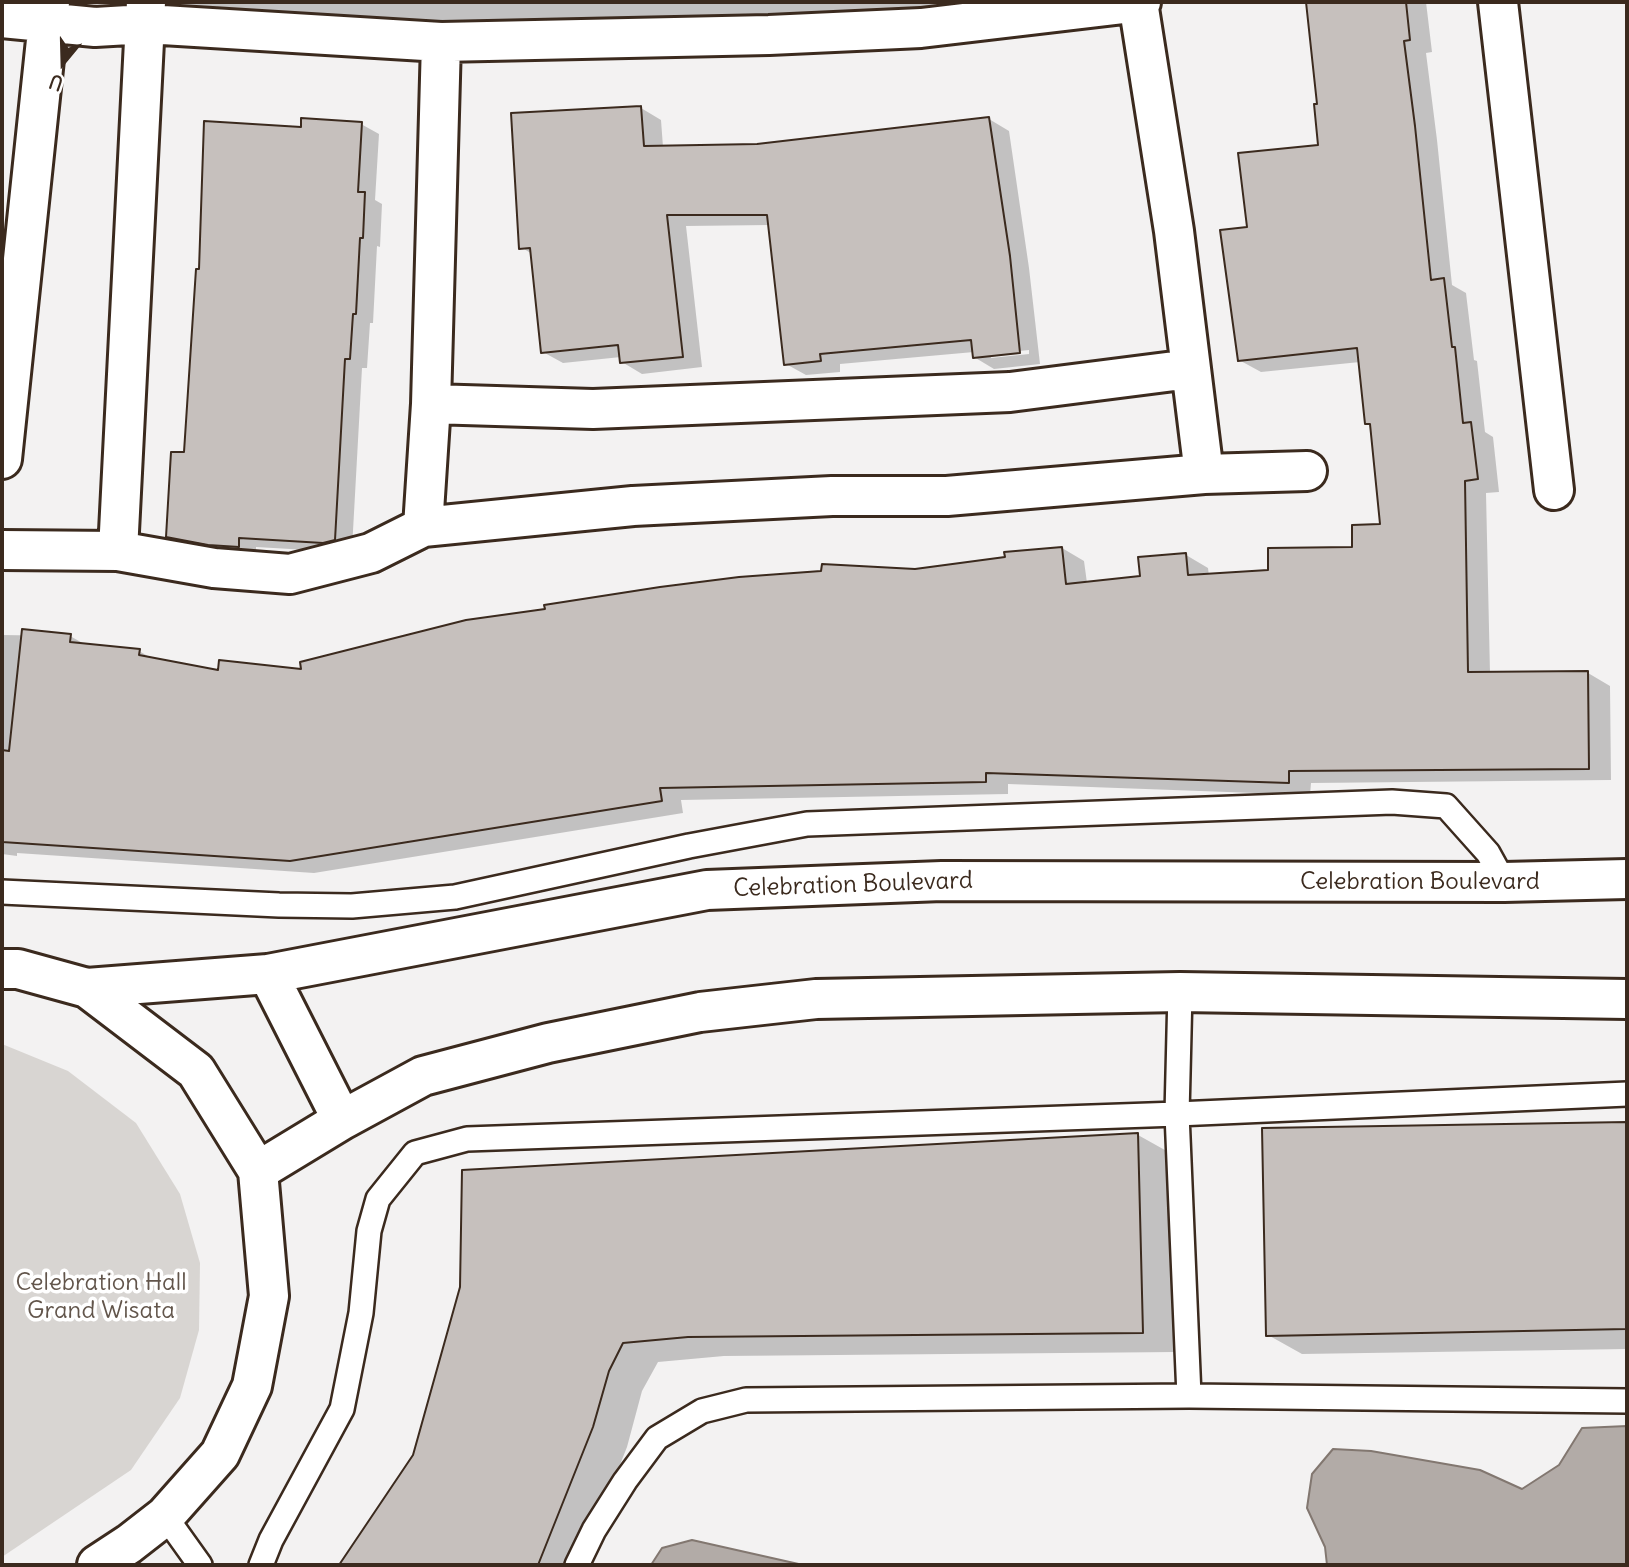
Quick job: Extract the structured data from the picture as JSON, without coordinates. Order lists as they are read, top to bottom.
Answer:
{
  "streets": {
    "street": ["Celebration Boulevard"]
  },
  "parks": ["Celebration Hall Grand Wisata"],
  "north": "bottom"
}
